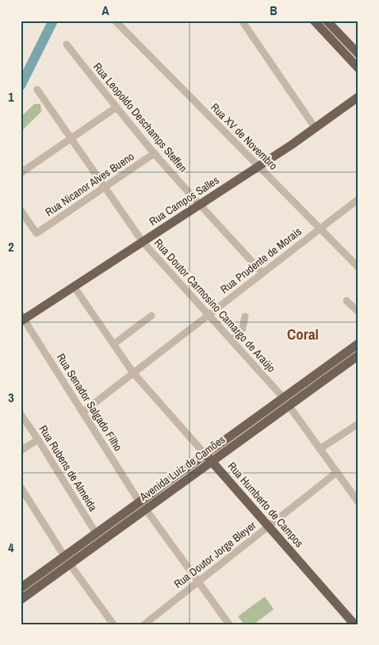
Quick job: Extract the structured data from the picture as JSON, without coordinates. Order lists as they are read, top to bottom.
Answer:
{
  "streets": {
    "main road": ["Rua Campos Salles", "Avenida Luiz de Camões", "Rua Humberto de Campos"],
    "street": [
      "Rua Leopoldo Deschamps Steffen",
      "Rua XV de Novembro",
      "Rua Nicanor Alves Bueno",
      "Rua Prudente de Morais",
      "Rua Doutor Carmosino Camargo de Araújo",
      "Rua Senador Salgado Filho",
      "Rua Rubens de Almeida",
      "Rua Doutor Jorge Bleyer"
    ]
  },
  "crossings": [
    ["Rua Leopoldo Deschamps Steffen", "Rua Nicanor Alves Bueno"],
    ["Rua Leopoldo Deschamps Steffen", "Rua Campos Salles"],
    ["Rua Leopoldo Deschamps Steffen", "Rua Prudente de Morais"],
    ["Rua XV de Novembro", "Rua Campos Salles"],
    ["Rua XV de Novembro", "Rua Prudente de Morais"],
    ["Rua Nicanor Alves Bueno", "Rua Doutor Carmosino Camargo de Araújo"],
    ["Rua Campos Salles", "Rua Doutor Carmosino Camargo de Araújo"],
    ["Rua Campos Salles", "Rua Senador Salgado Filho"],
    ["Rua Campos Salles", "Rua Humberto de Campos"],
    ["Rua Prudente de Morais", "Rua Doutor Carmosino Camargo de Araújo"],
    ["Rua Prudente de Morais", "Rua Senador Salgado Filho"],
    ["Rua Prudente de Morais", "Rua Humberto de Campos"],
    ["Rua Doutor Carmosino Camargo de Araújo", "Avenida Luiz de Camões"],
    ["Rua Senador Salgado Filho", "Avenida Luiz de Camões"],
    ["Rua Rubens de Almeida", "Avenida Luiz de Camões"],
    ["Avenida Luiz de Camões", "Rua Humberto de Campos"],
    ["Rua Humberto de Campos", "Rua Doutor Jorge Bleyer"]
  ],
  "districts": ["Coral"],
  "grid": {
    "columns": ["A", "B"],
    "rows": [
      "1",
      "2",
      "3",
      "4"
    ]
  }
}
